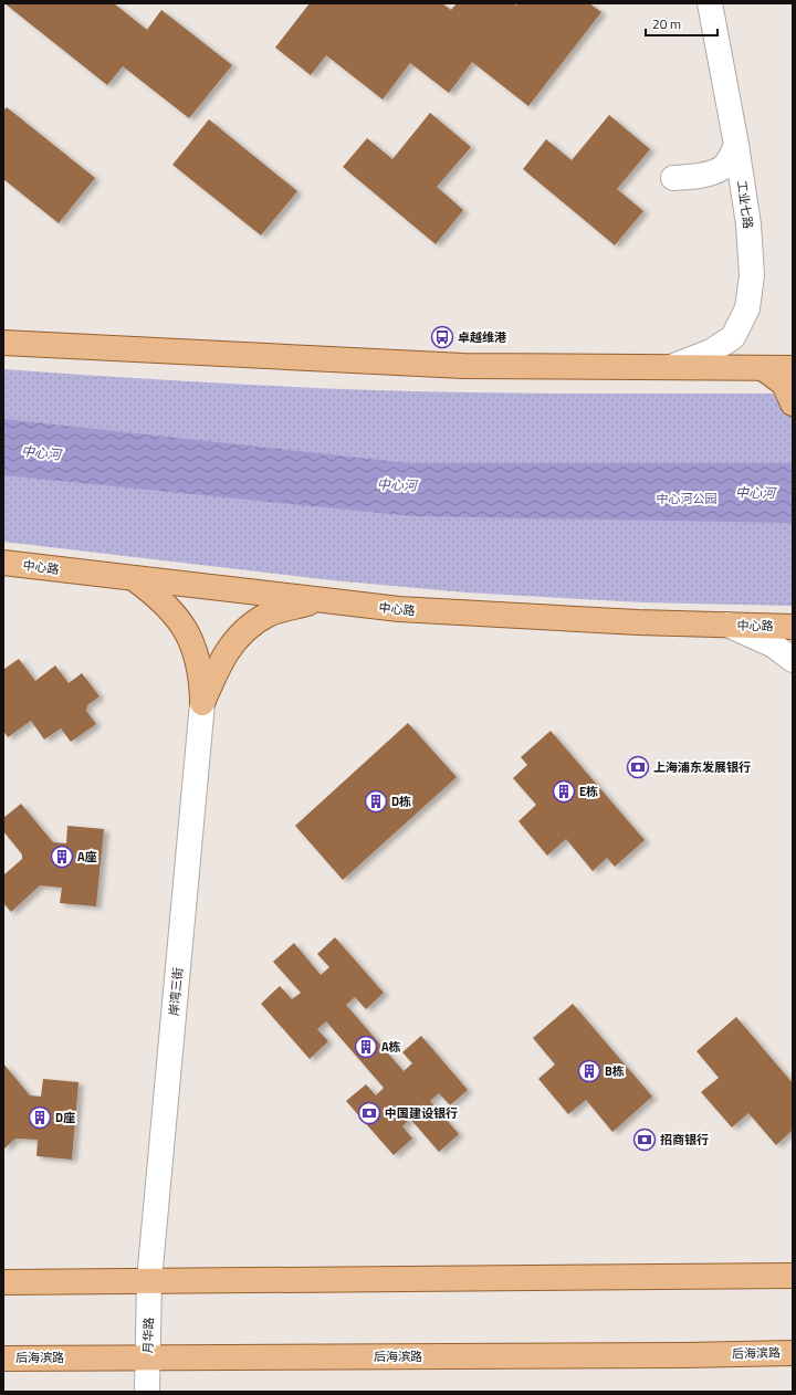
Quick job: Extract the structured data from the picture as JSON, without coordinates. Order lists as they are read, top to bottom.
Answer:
{
  "streets": {
    "main road": ["中心路", "后海滨路"],
    "street": ["工业七路", "岸湾三街", "月华路"]
  },
  "crossings": [
    ["岸湾三街", "月华路"],
    ["月华路", "后海滨路"]
  ],
  "water": ["中心河"],
  "parks": ["中心河公园"],
  "places": {
    "bus stop": ["卓越维港"],
    "bank": ["上海浦东发展银行", "中国建设银行", "招商银行"],
    "building": [
      "E栋",
      "D栋",
      "A座",
      "A栋",
      "B栋",
      "D座"
    ]
  },
  "scale_bar": "20 m"
}
